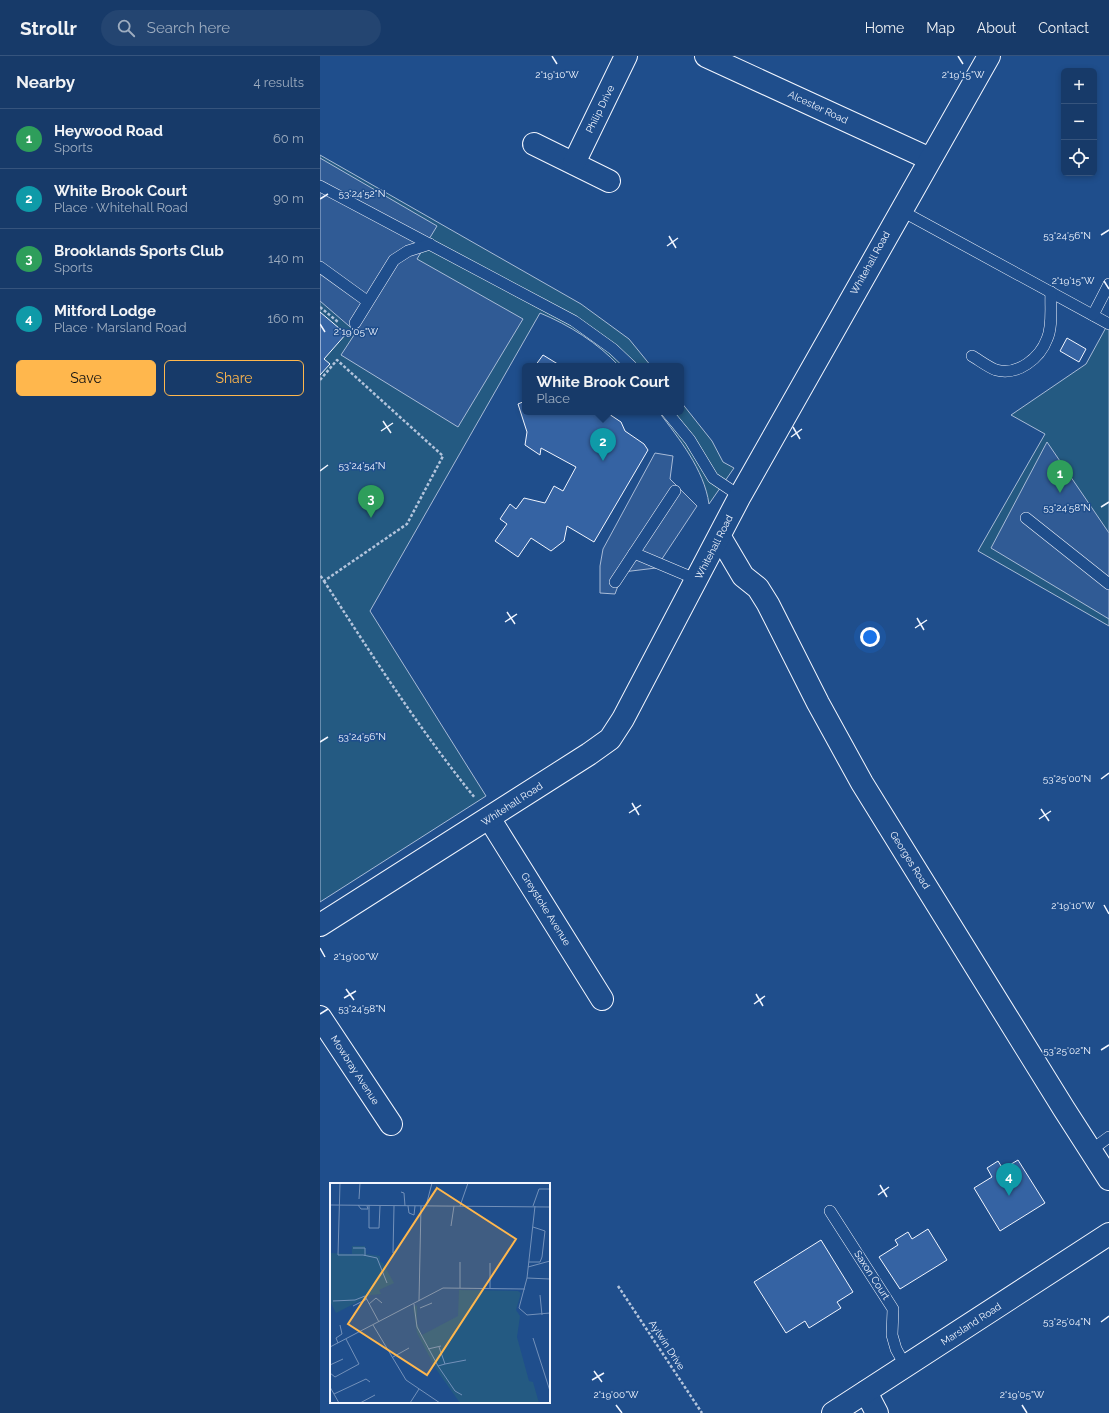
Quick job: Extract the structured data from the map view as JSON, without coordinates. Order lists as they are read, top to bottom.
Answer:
{
  "streets": {
    "street": [
      "Alcester Road",
      "Philip Drive",
      "Whitehall Road",
      "Georges Road",
      "Greystoke Avenue",
      "Mowbray Avenue",
      "Marsland Road"
    ],
    "lane": ["Saxon Court"],
    "path": ["Aylwin Drive"]
  },
  "crossings": [
    ["Alcester Road", "Whitehall Road"],
    ["Whitehall Road", "Georges Road"],
    ["Whitehall Road", "Greystoke Avenue"],
    ["Saxon Court", "Marsland Road"]
  ],
  "page": {
    "header": "Strollr",
    "search": "Search here",
    "nav": [
      "Home",
      "Map",
      "About",
      "Contact"
    ],
    "heading": ["Nearby", "4 results"],
    "map_buttons": ["+", "−"],
    "list": [
      {
        "mark": "1",
        "name": "Heywood Road",
        "note": "Sports",
        "value": "60 m"
      },
      {
        "mark": "2",
        "name": "White Brook Court",
        "note": "Place · Whitehall Road",
        "value": "90 m"
      },
      {
        "mark": "3",
        "name": "Brooklands Sports Club",
        "note": "Sports",
        "value": "140 m"
      },
      {
        "mark": "4",
        "name": "Mitford Lodge",
        "note": "Place · Marsland Road",
        "value": "160 m"
      }
    ],
    "buttons": ["Save", "Share"],
    "popup": ["White Brook Court", "Place"],
    "pins": [
      "2",
      "1",
      "3",
      "4"
    ]
  },
  "coordinates": [
    "2°19'10\"W",
    "2°19'15\"W",
    "53°24'52\"N",
    "53°24'56\"N",
    "2°19'05\"W",
    "53°24'54\"N",
    "53°24'58\"N",
    "53°25'00\"N",
    "2°19'00\"W",
    "53°25'02\"N",
    "53°25'04\"N"
  ]
}
